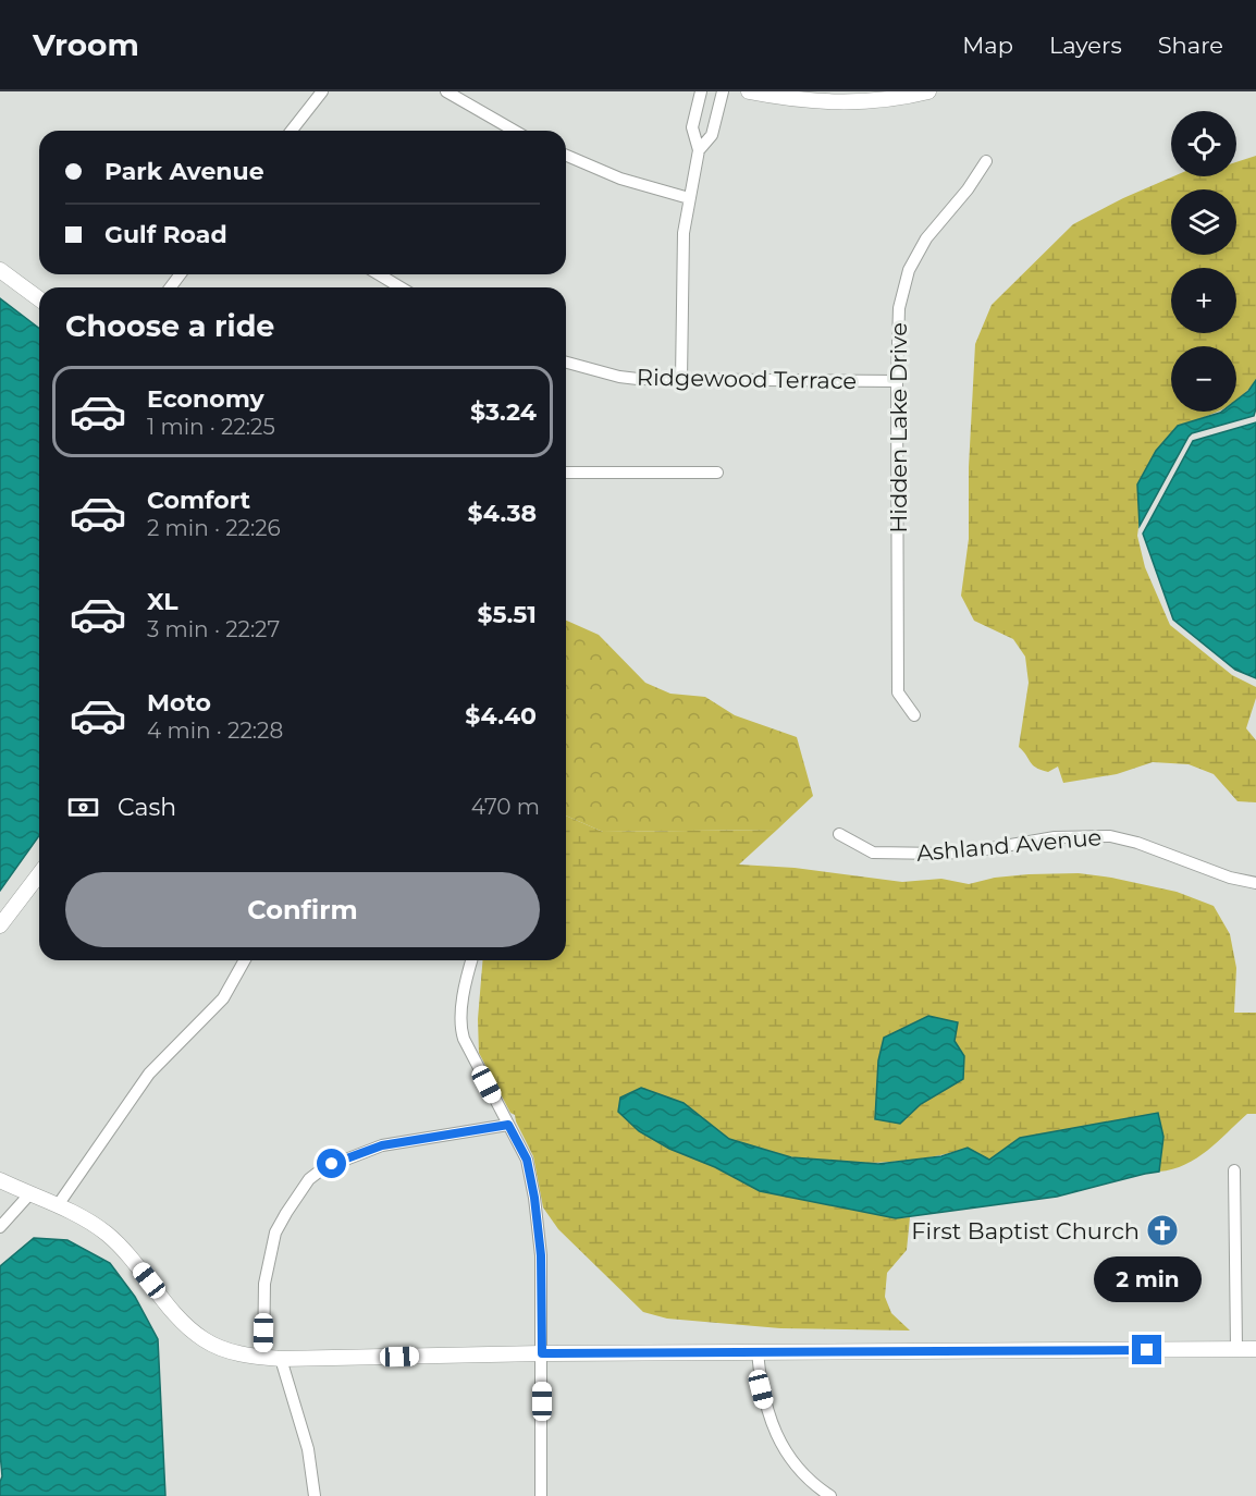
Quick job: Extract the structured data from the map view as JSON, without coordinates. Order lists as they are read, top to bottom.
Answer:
{
  "streets": {
    "street": ["Ridgewood Terrace", "Hidden Lake Drive", "Ashland Avenue"]
  },
  "crossings": [
    ["Ridgewood Terrace", "Hidden Lake Drive"]
  ],
  "places": {
    "church": ["First Baptist Church"]
  },
  "page": {
    "header": "Vroom",
    "nav": ["Map", "Layers", "Share"],
    "map_buttons": ["+", "−"],
    "banner": ["Park Avenue", "Gulf Road"],
    "heading": "Choose a ride",
    "list": [
      {
        "name": "Economy",
        "note": "1 min · 22:25",
        "value": "$3.24"
      },
      {
        "name": "Comfort",
        "note": "2 min · 22:26",
        "value": "$4.38"
      },
      {
        "name": "XL",
        "note": "3 min · 22:27",
        "value": "$5.51"
      },
      {
        "name": "Moto",
        "note": "4 min · 22:28",
        "value": "$4.40"
      }
    ],
    "pay": ["Cash", "470 m"],
    "buttons": "Confirm",
    "bubble": "2 min"
  }
}
